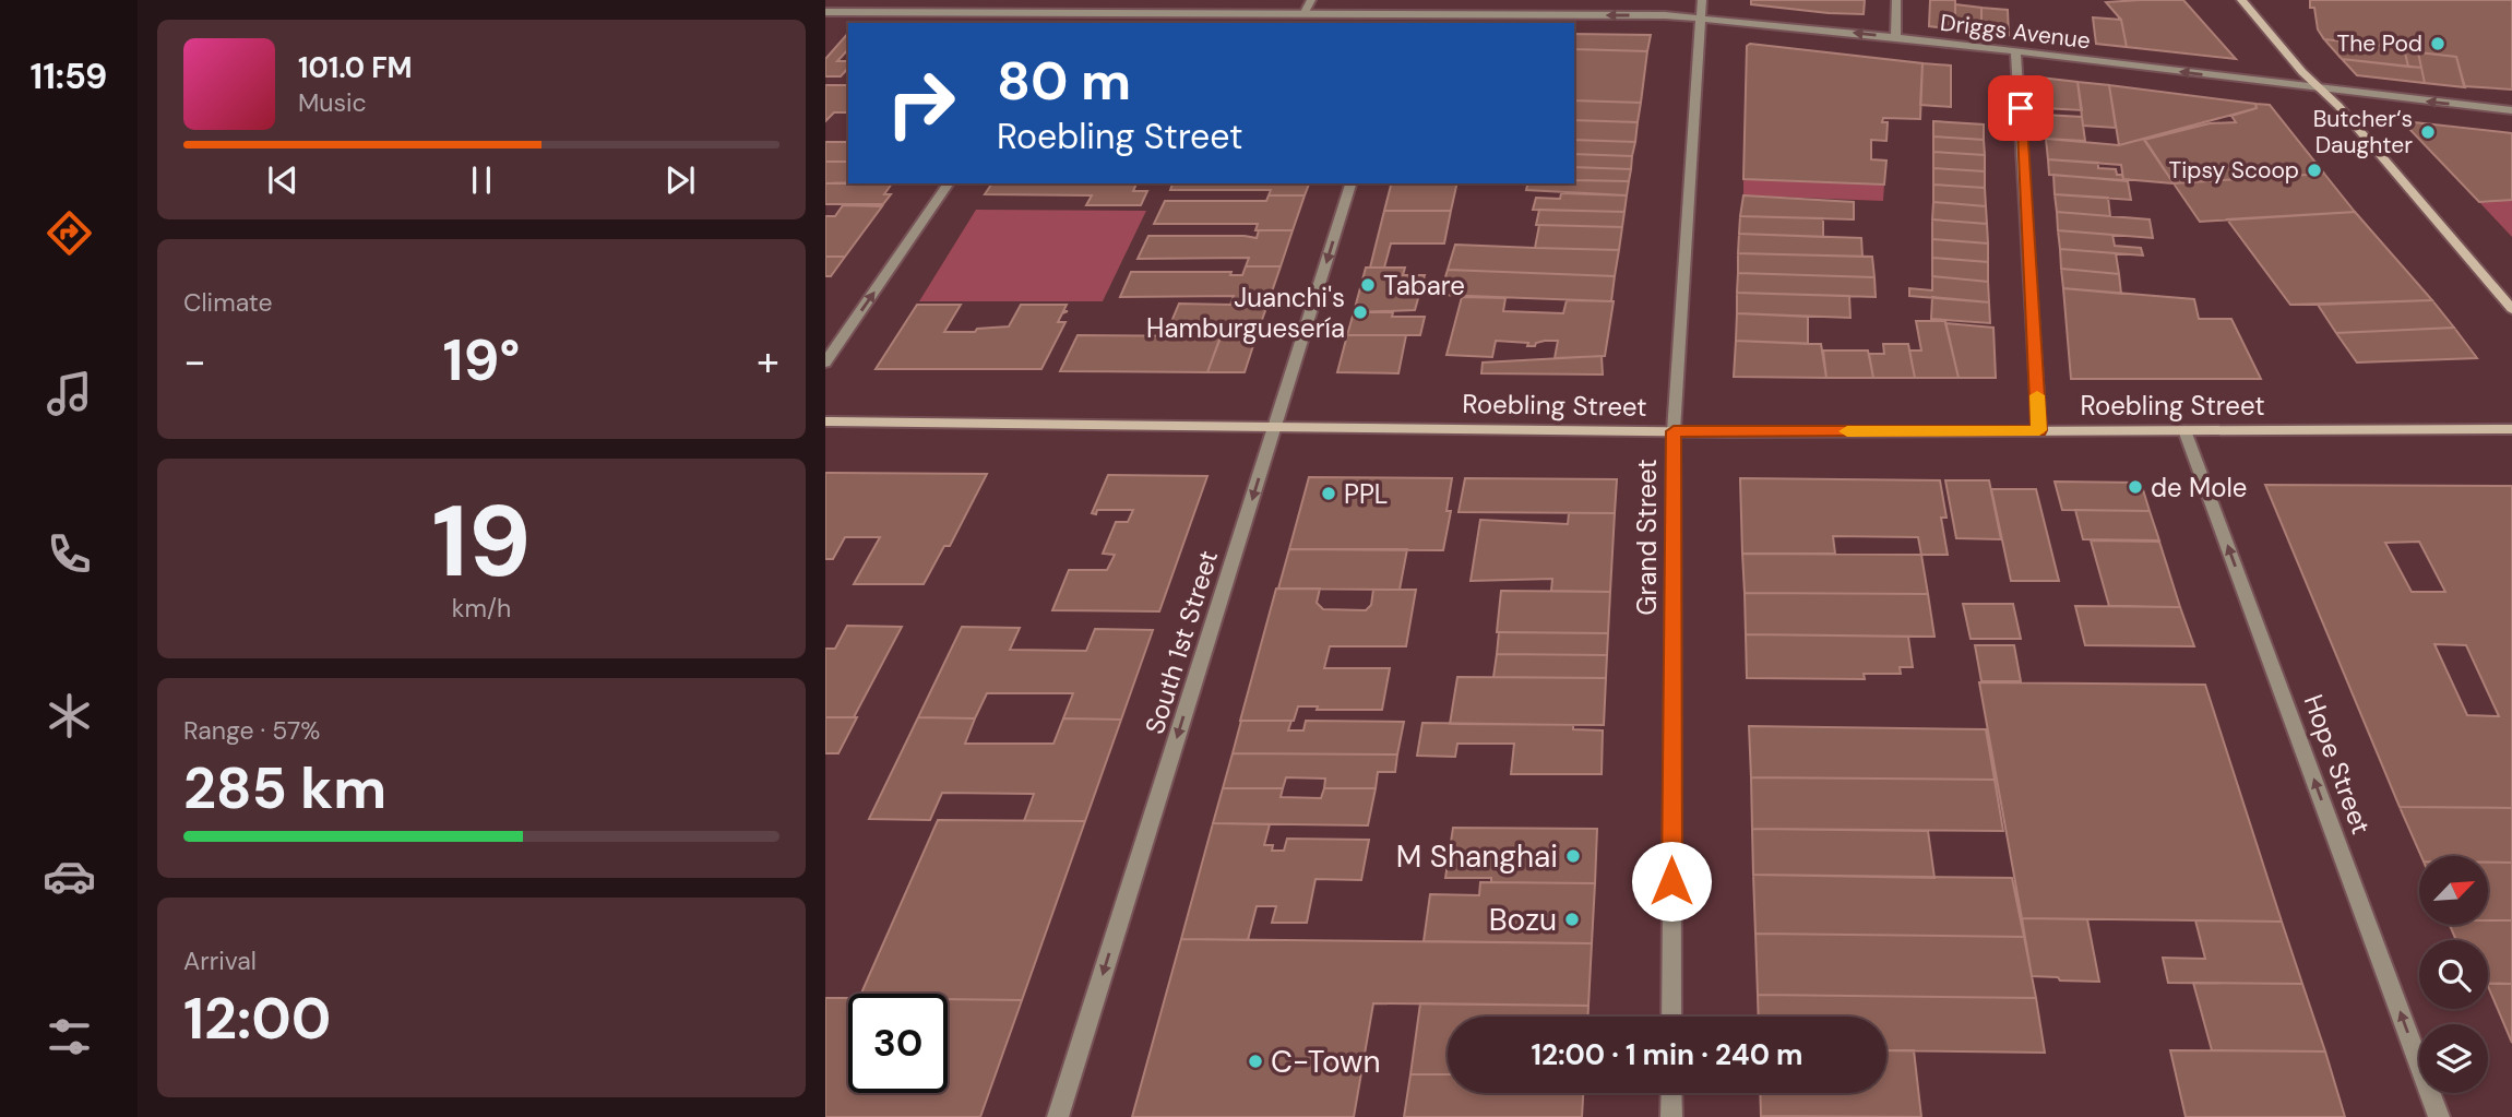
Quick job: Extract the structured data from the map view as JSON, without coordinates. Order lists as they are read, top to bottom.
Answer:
{
  "streets": {
    "main road": ["Roebling Street"],
    "street": [
      "Driggs Avenue",
      "Grand Street",
      "South 1st Street",
      "Hope Street"
    ]
  },
  "crossings": [
    ["Driggs Avenue", "Grand Street"],
    ["Roebling Street", "Grand Street"],
    ["Roebling Street", "South 1st Street"],
    ["Roebling Street", "Hope Street"]
  ],
  "one_way": ["Driggs Avenue", "South 1st Street", "Hope Street"],
  "places": [
    "The Pod",
    "Butcher‘s Daughter",
    "Tipsy Scoop",
    "Tabare",
    "Juanchi's Hamburguesería",
    "de Mole",
    "PPL",
    "M Shanghai",
    "Bozu",
    "C-Town"
  ],
  "north": "top right",
  "page": {
    "tabs": "11:59",
    "turn": ["80 m", "Roebling Street"],
    "song": ["101.0 FM", "Music"],
    "tile": [
      "Climate",
      ["19", "km/h"],
      ["Range · 57%", "285 km"],
      ["Arrival", "12:00"]
    ],
    "heat": ["−", "19°", "+"],
    "limit": "30",
    "trip": "12:00 · 1 min · 240 m"
  }
}
